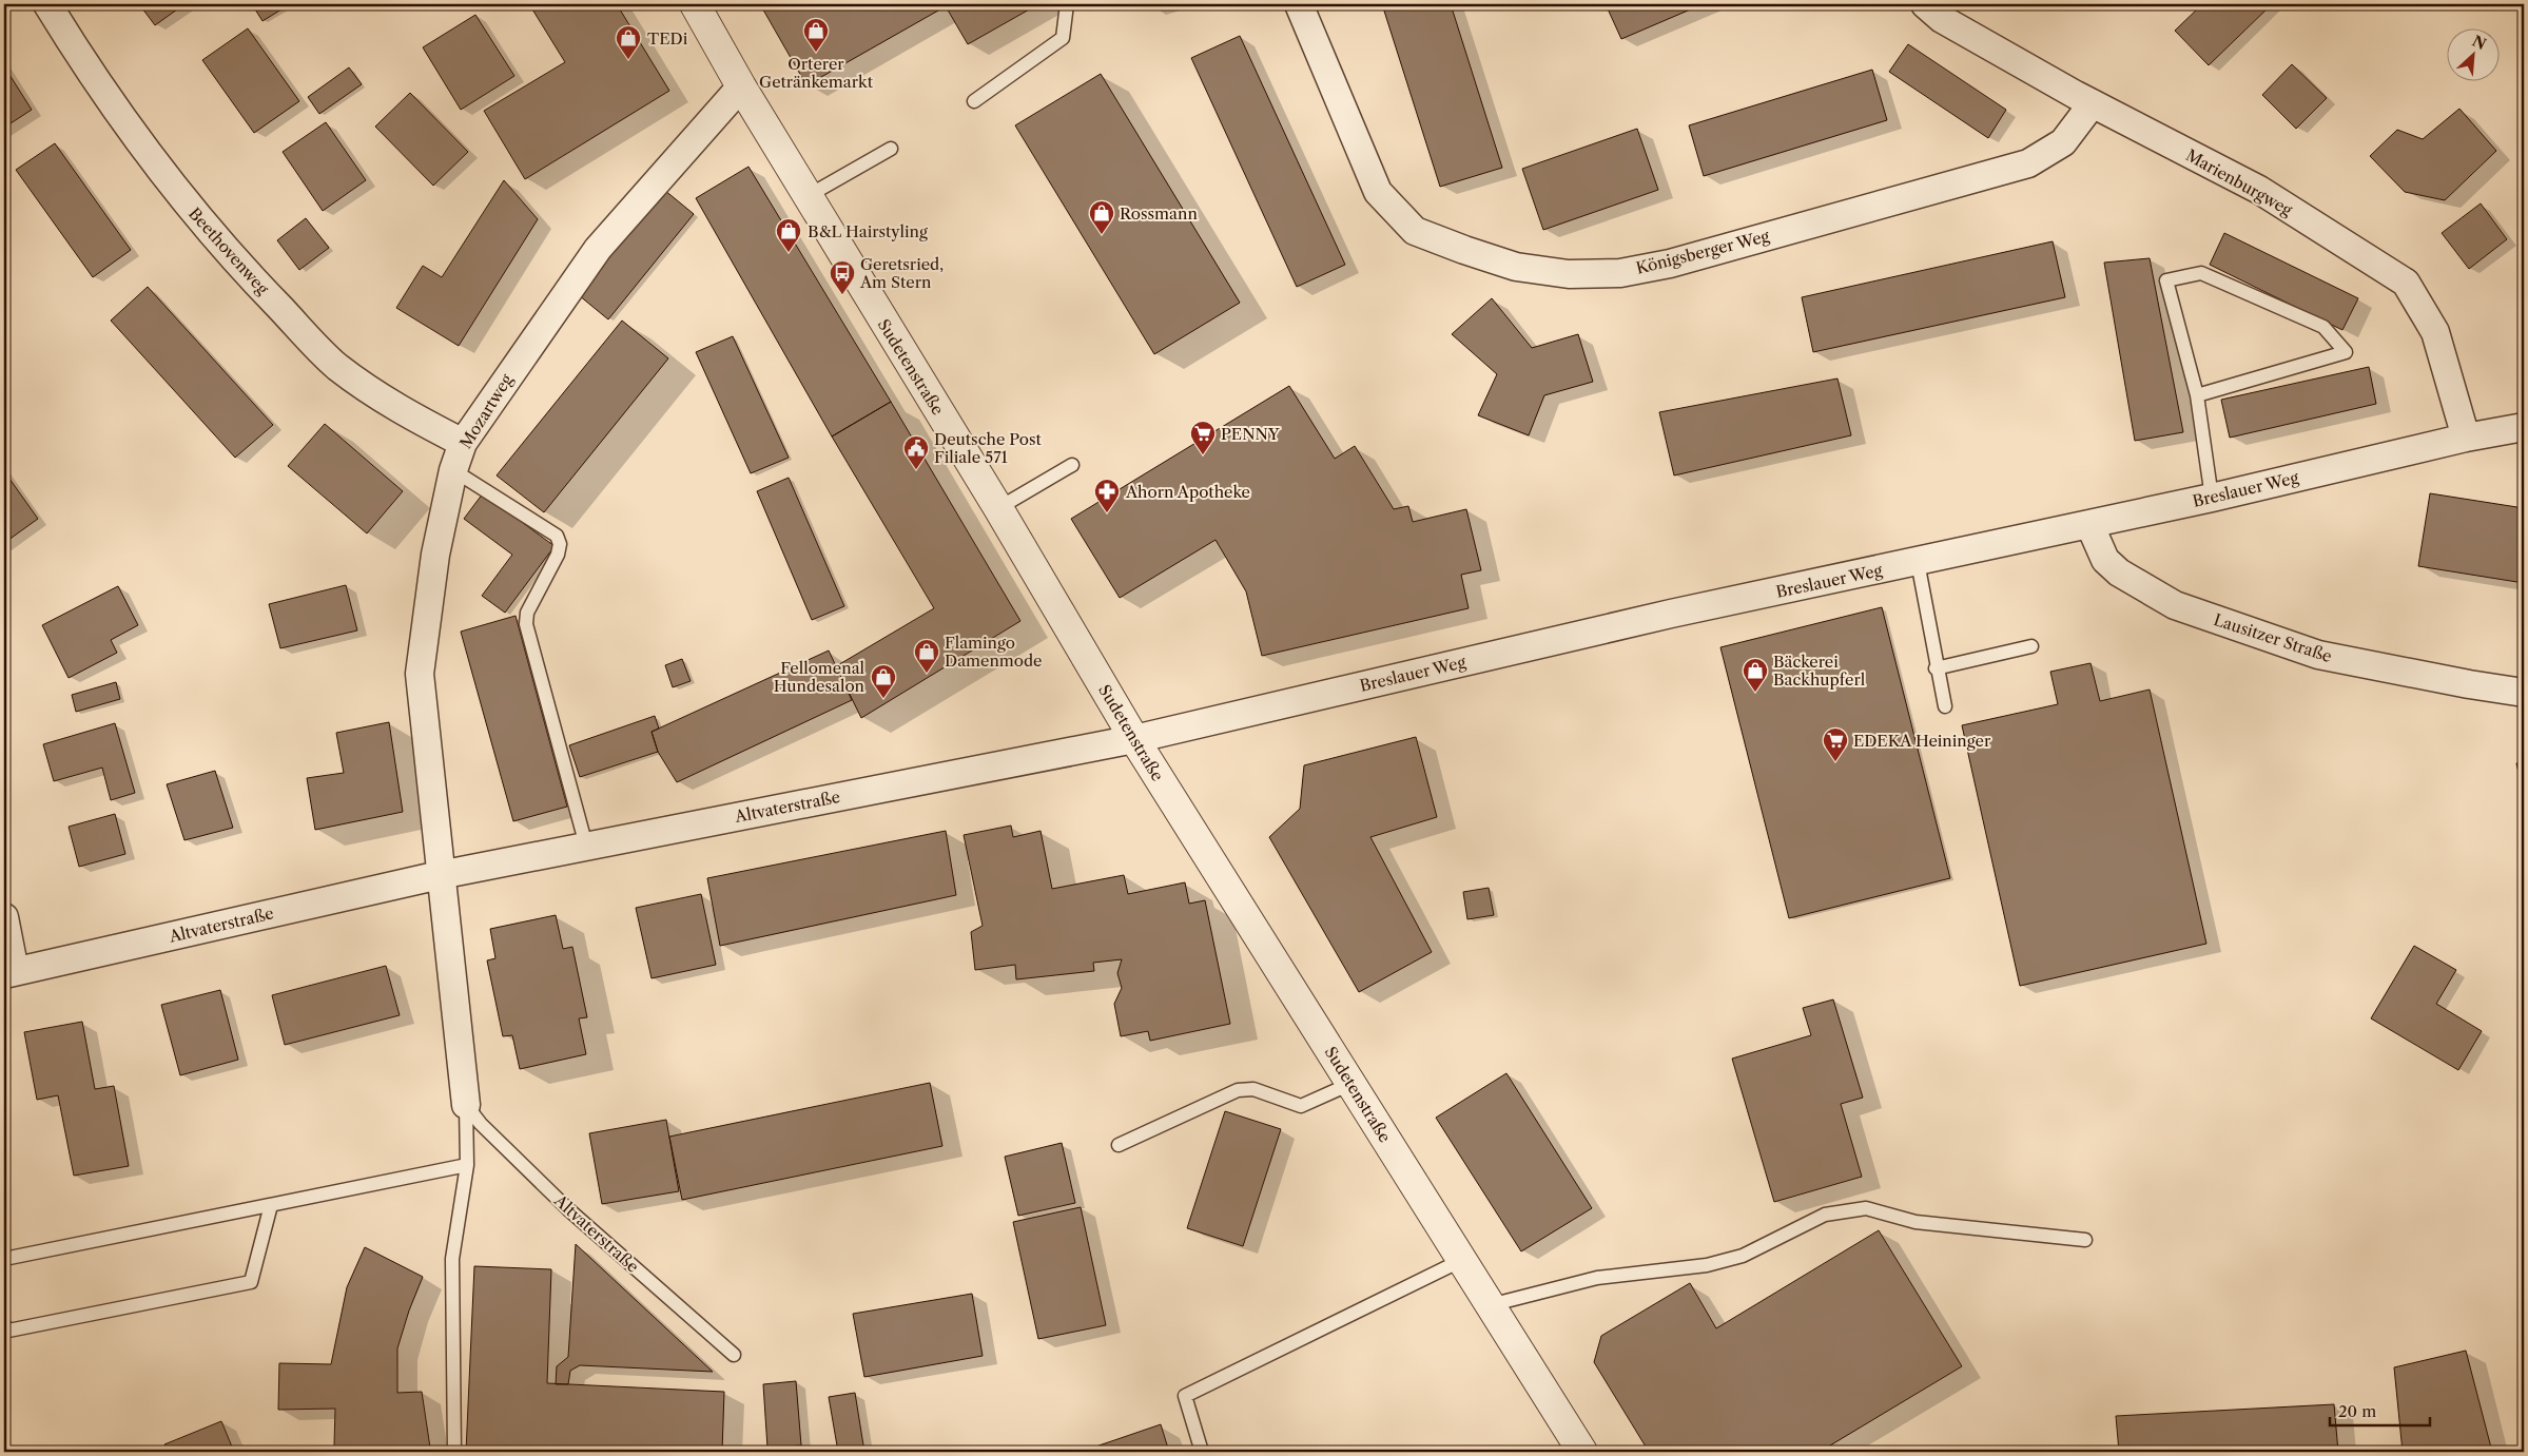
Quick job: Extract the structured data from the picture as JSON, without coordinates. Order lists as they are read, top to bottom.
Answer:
{
  "streets": {
    "street": [
      "Marienburgweg",
      "Beethovenweg",
      "Königsberger Weg",
      "Sudetenstraße",
      "Mozartweg",
      "Breslauer Weg",
      "Lausitzer Straße",
      "Altvaterstraße"
    ]
  },
  "crossings": [
    ["Marienburgweg", "Königsberger Weg"],
    ["Marienburgweg", "Breslauer Weg"],
    ["Beethovenweg", "Mozartweg"],
    ["Sudetenstraße", "Mozartweg"],
    ["Sudetenstraße", "Breslauer Weg"],
    ["Sudetenstraße", "Altvaterstraße"],
    ["Mozartweg", "Altvaterstraße"],
    ["Breslauer Weg", "Lausitzer Straße"],
    ["Breslauer Weg", "Altvaterstraße"]
  ],
  "places": {
    "shop": [
      "Orterer Getränkemarkt",
      "TEDi",
      "Rossmann",
      "B&L Hairstyling",
      "Flamingo Damenmode",
      "Bäckerei Backhupferl",
      "Fellomenal Hundesalon"
    ],
    "bus stop": ["Geretsried, Am Stern"],
    "supermarket": ["PENNY", "EDEKA Heininger"],
    "public building": ["Deutsche Post Filiale 571"],
    "pharmacy": ["Ahorn Apotheke"]
  },
  "scale_bar": "20 m",
  "north": "top right"
}
